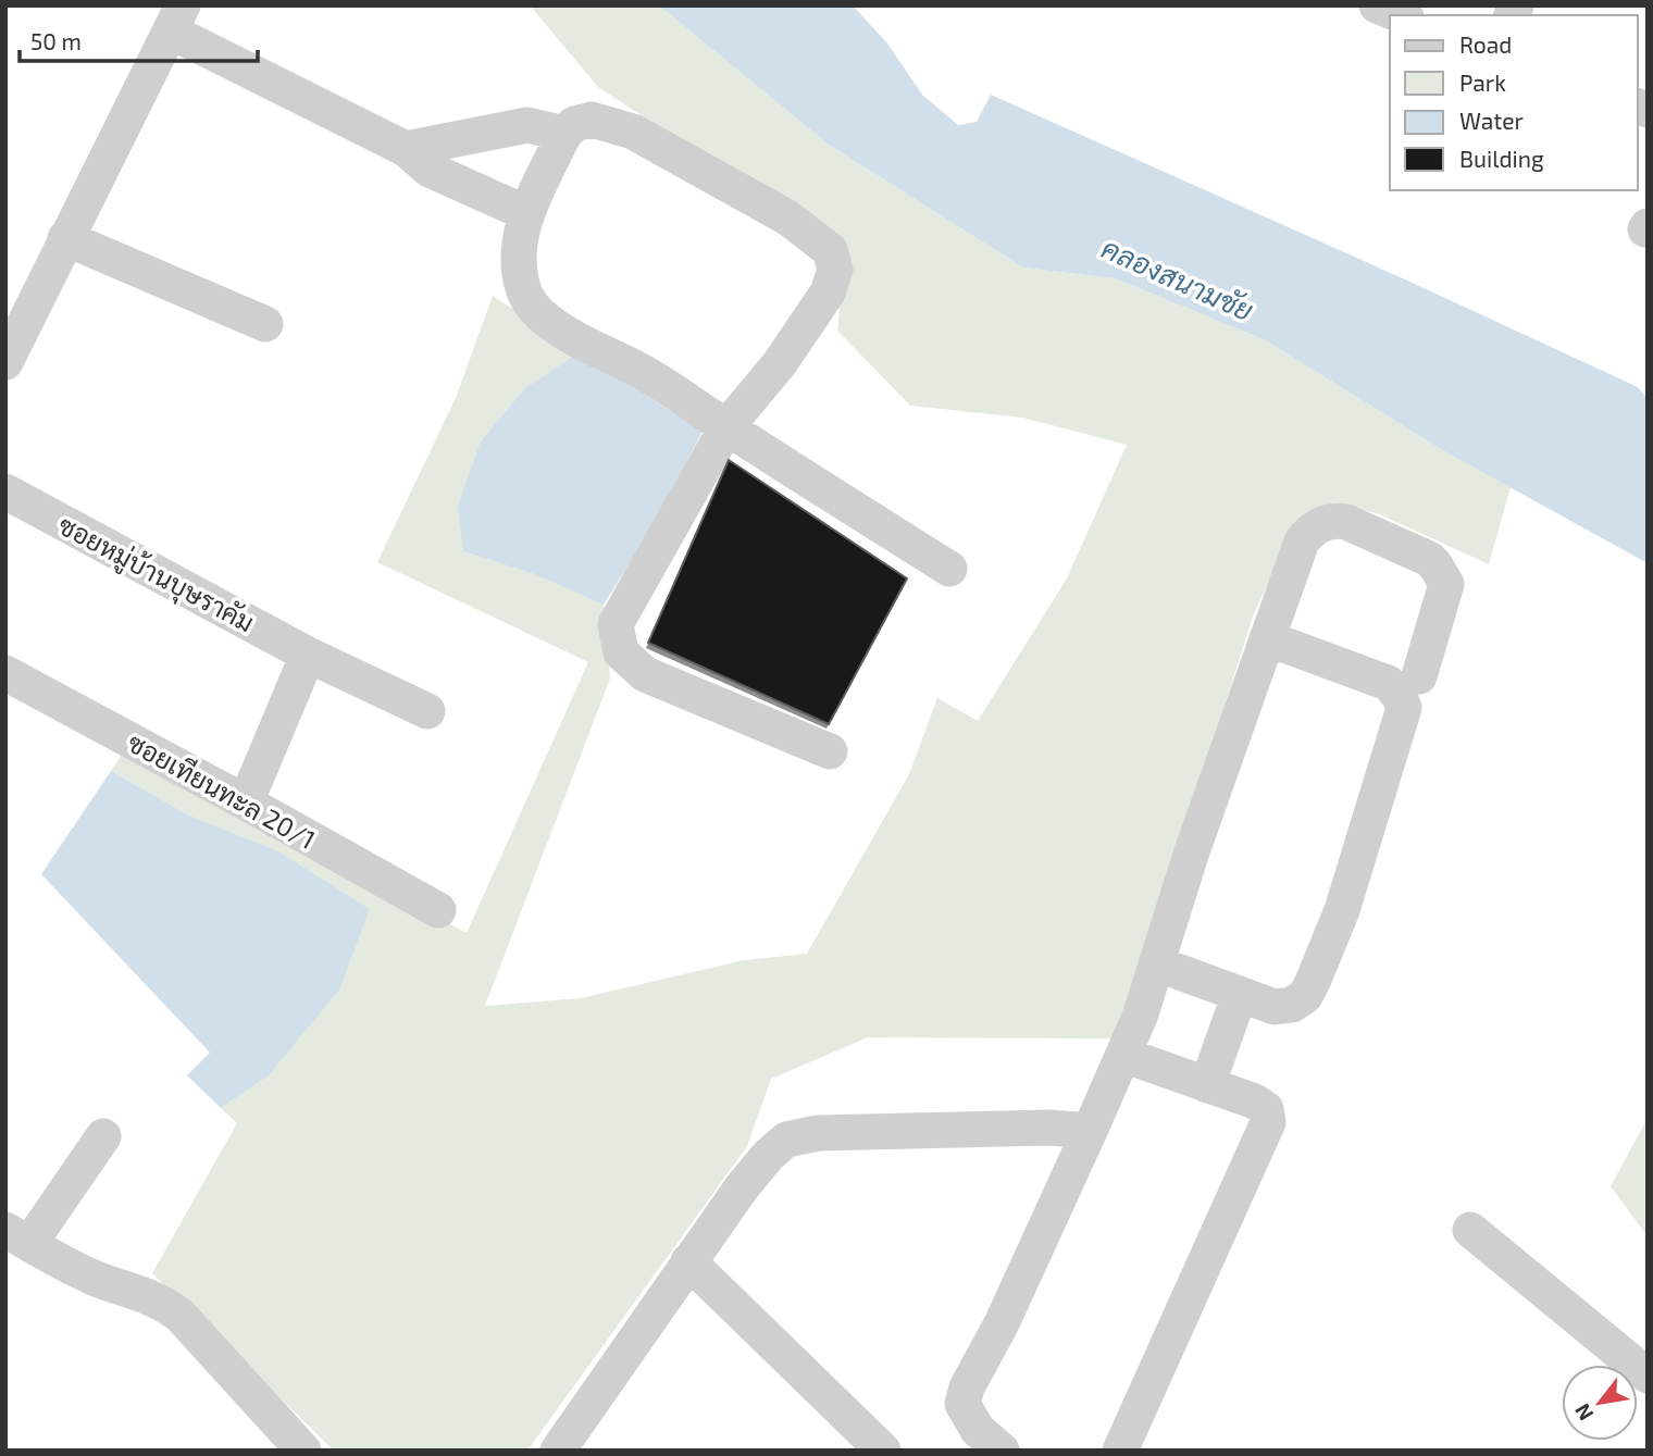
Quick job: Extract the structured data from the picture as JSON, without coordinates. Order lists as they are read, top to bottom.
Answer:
{
  "streets": {
    "street": ["ซอยหมู่บ้านบุษราคัม", "ซอยเทียนทะล 20/1"]
  },
  "water": ["คลองสนามชัย"],
  "legend": [
    "Road",
    "Park",
    "Water",
    "Building"
  ],
  "scale_bar": "50 m",
  "north": "bottom left"
}
